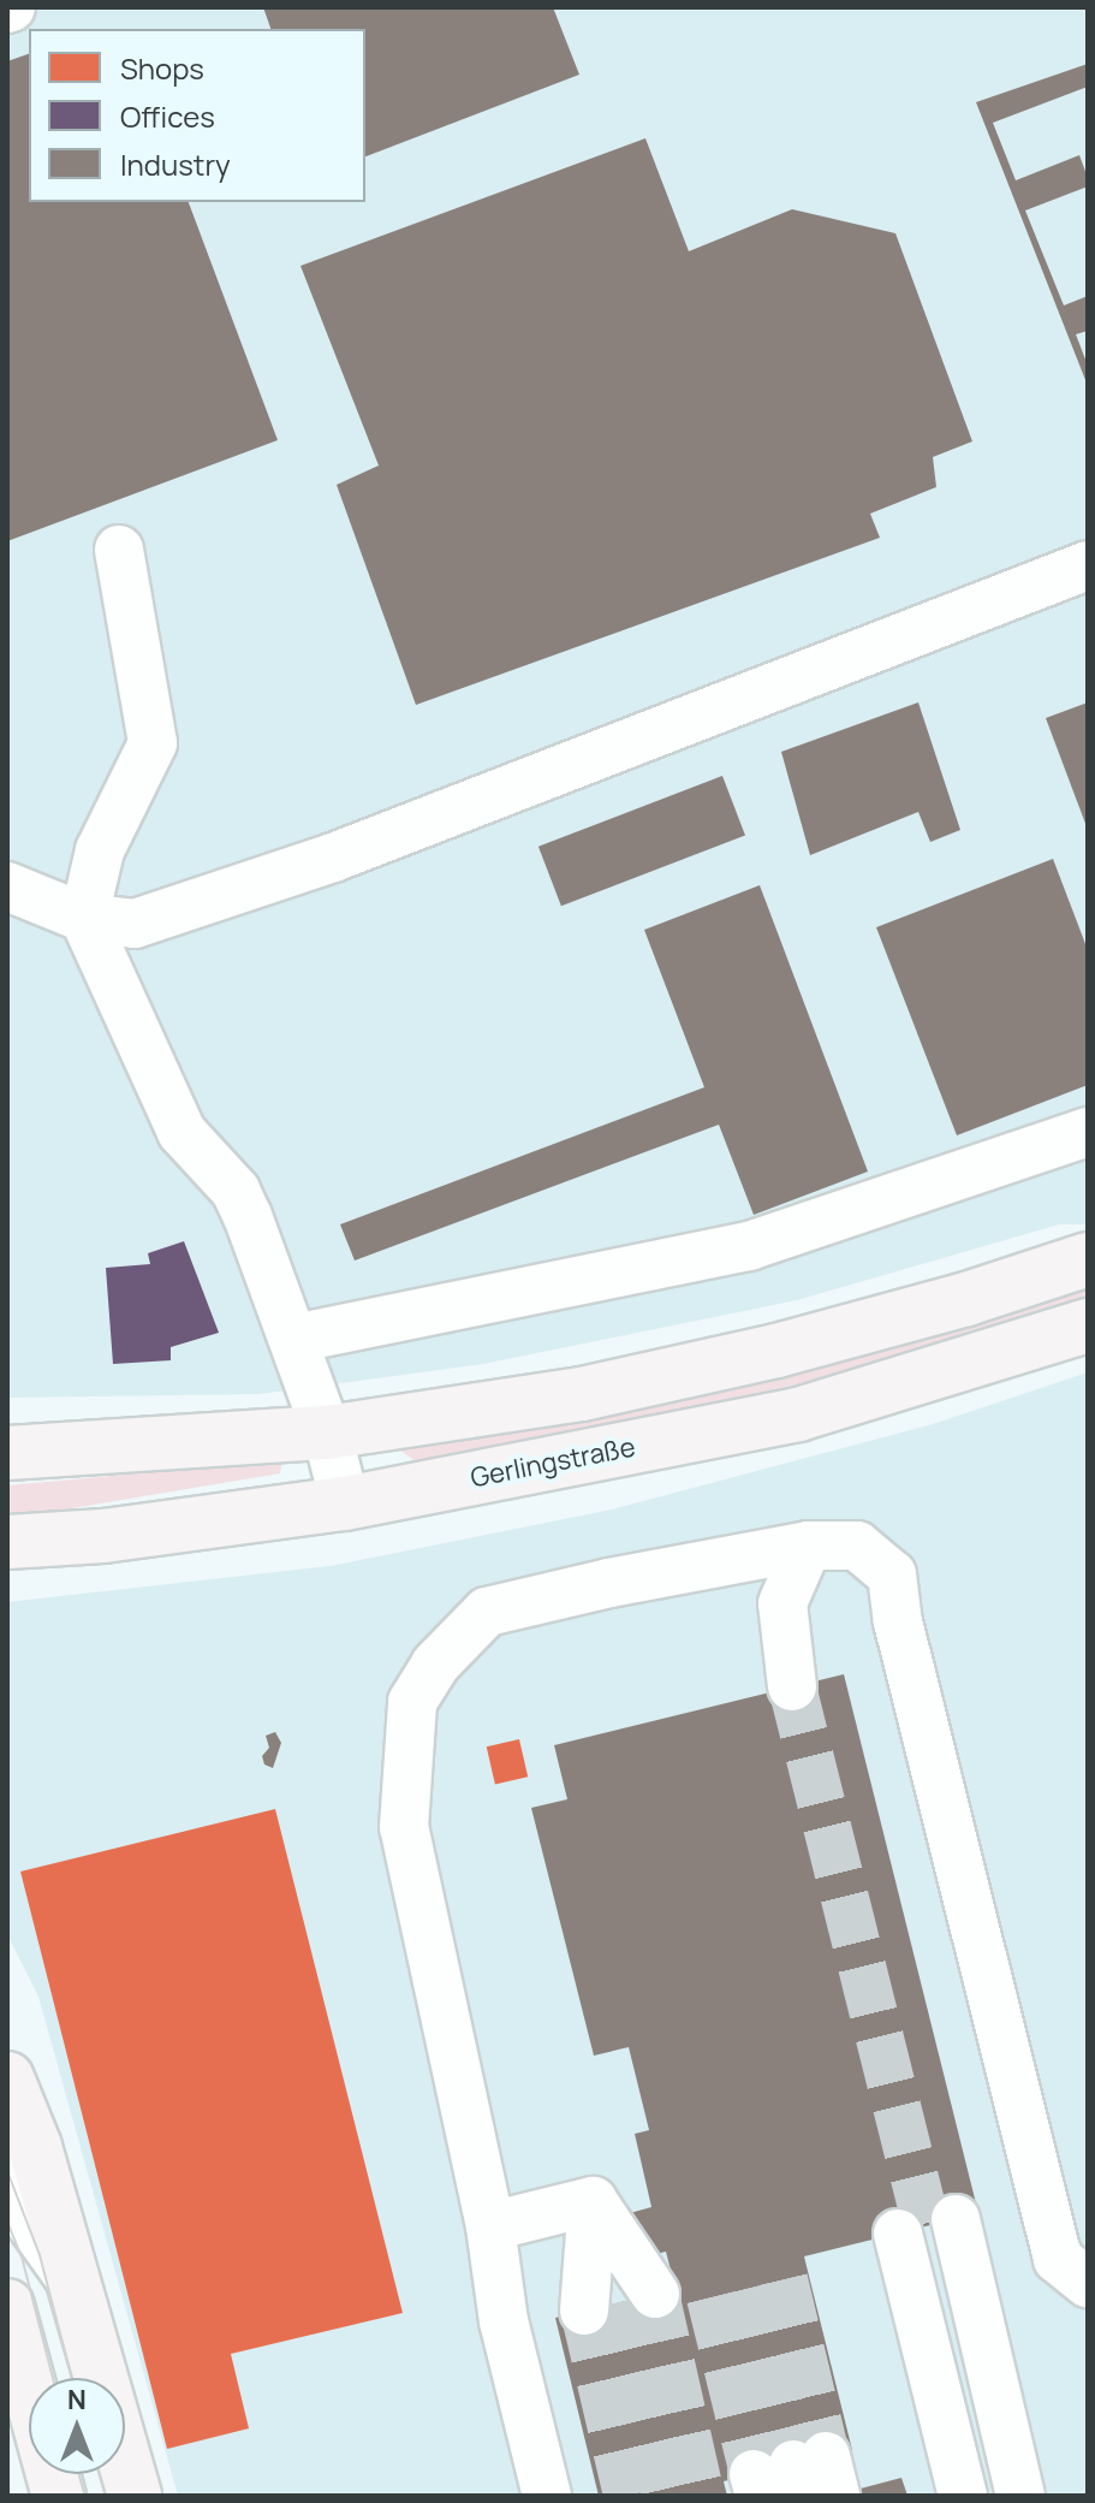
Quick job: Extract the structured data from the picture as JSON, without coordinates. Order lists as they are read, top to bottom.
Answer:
{
  "streets": {
    "main road": ["Gerlingstraße"]
  },
  "legend": ["Shops", "Offices", "Industry"],
  "north": "top"
}
